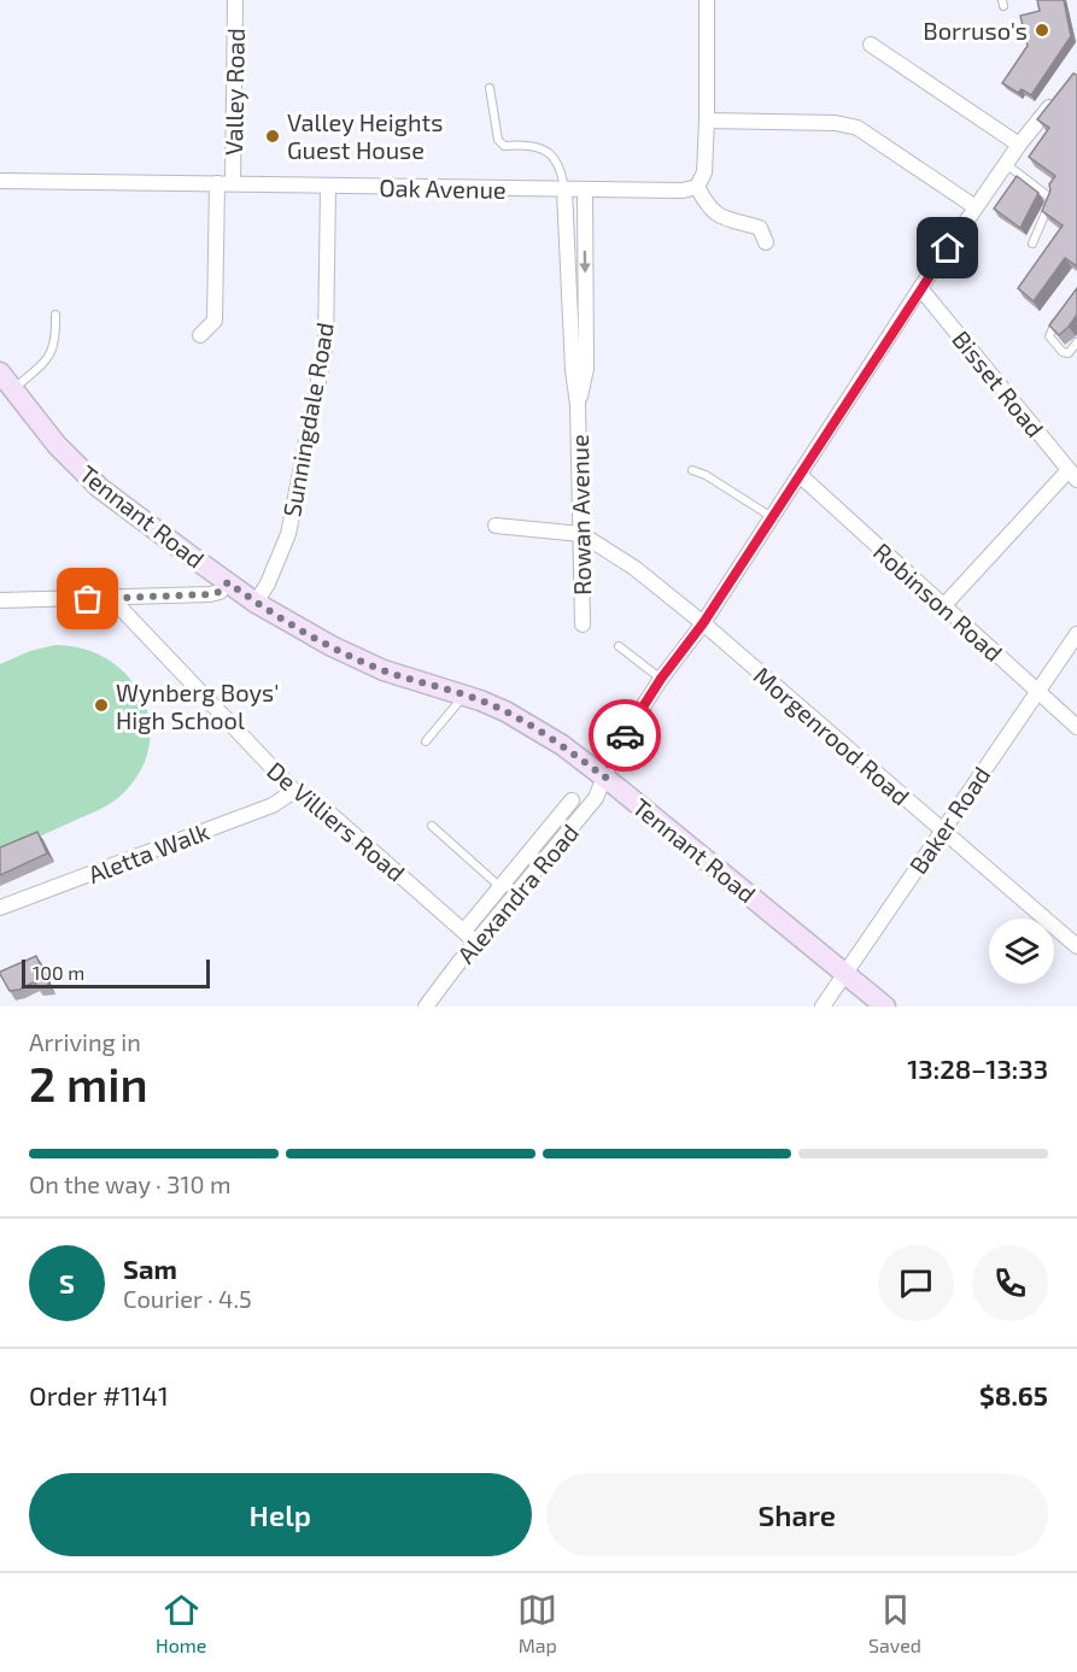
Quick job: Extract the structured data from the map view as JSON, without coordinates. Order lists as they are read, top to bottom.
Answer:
{
  "streets": {
    "main road": ["Tennant Road"],
    "street": [
      "Valley Road",
      "Oak Avenue",
      "Bisset Road",
      "Sunningdale Road",
      "Rowan Avenue",
      "Robinson Road",
      "Morgenrood Road",
      "Baker Road",
      "De Villiers Road",
      "Aletta Walk",
      "Alexandra Road"
    ]
  },
  "crossings": [
    ["Valley Road", "Oak Avenue"],
    ["Oak Avenue", "Sunningdale Road"],
    ["Oak Avenue", "Rowan Avenue"],
    ["Bisset Road", "Alexandra Road"],
    ["Sunningdale Road", "Tennant Road"],
    ["Rowan Avenue", "Morgenrood Road"],
    ["Tennant Road", "Baker Road"],
    ["Tennant Road", "Alexandra Road"],
    ["Robinson Road", "Baker Road"],
    ["Robinson Road", "Alexandra Road"],
    ["Morgenrood Road", "Baker Road"],
    ["Morgenrood Road", "Alexandra Road"],
    ["De Villiers Road", "Aletta Walk"],
    ["De Villiers Road", "Alexandra Road"]
  ],
  "places": ["Borruso's", "Valley Heights Guest House", "Wynberg Boys' High School"],
  "scale_bar": "100 m",
  "page": {
    "scale": "100 m",
    "heading": ["2 min", "Arriving in", "13:28–13:33"],
    "panel": [
      "Sam",
      "Courier · 4.5",
      "Order #1141",
      "$8.65"
    ],
    "bar": "On the way · 310 m",
    "round": "S",
    "buttons": ["Help", "Share"],
    "tabs": ["Home", "Map", "Saved"]
  }
}
